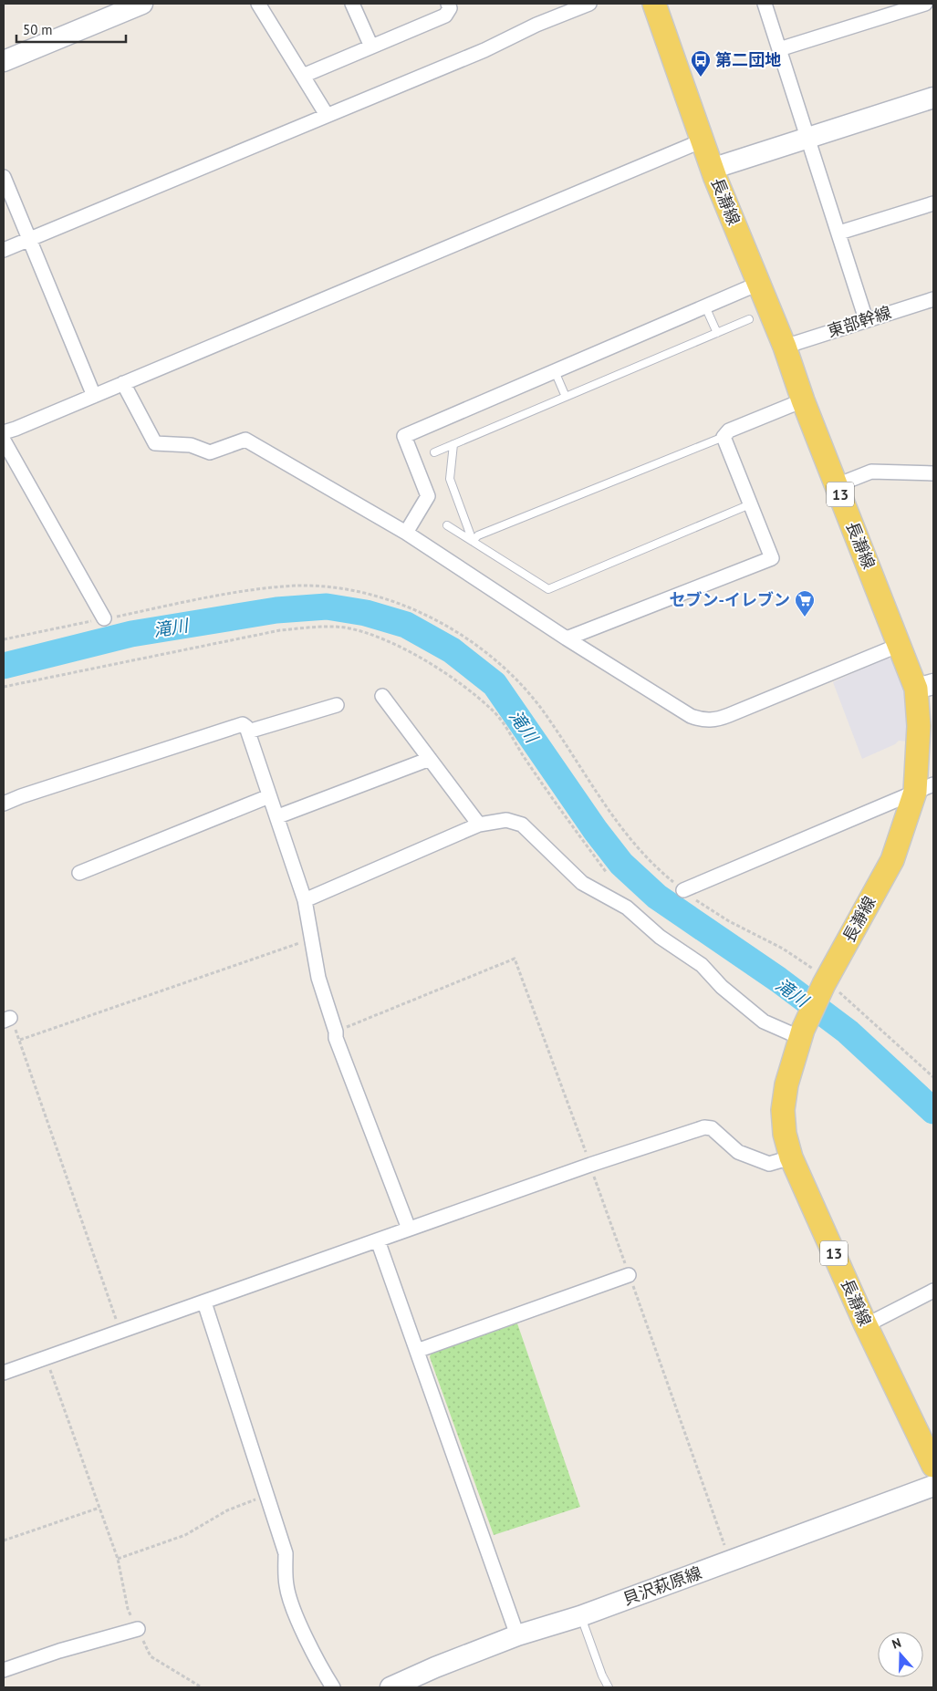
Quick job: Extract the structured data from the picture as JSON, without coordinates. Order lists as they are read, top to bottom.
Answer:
{
  "streets": {
    "main road": ["長瀞線", "13"],
    "street": ["東部幹線", "貝沢萩原線"]
  },
  "crossings": [
    ["長瀞線", "東部幹線"],
    ["長瀞線", "13"]
  ],
  "water": ["滝川"],
  "places": {
    "bus stop": ["第二団地"],
    "supermarket": ["セブン-イレブン"]
  },
  "scale_bar": "50 m",
  "north": "top"
}
